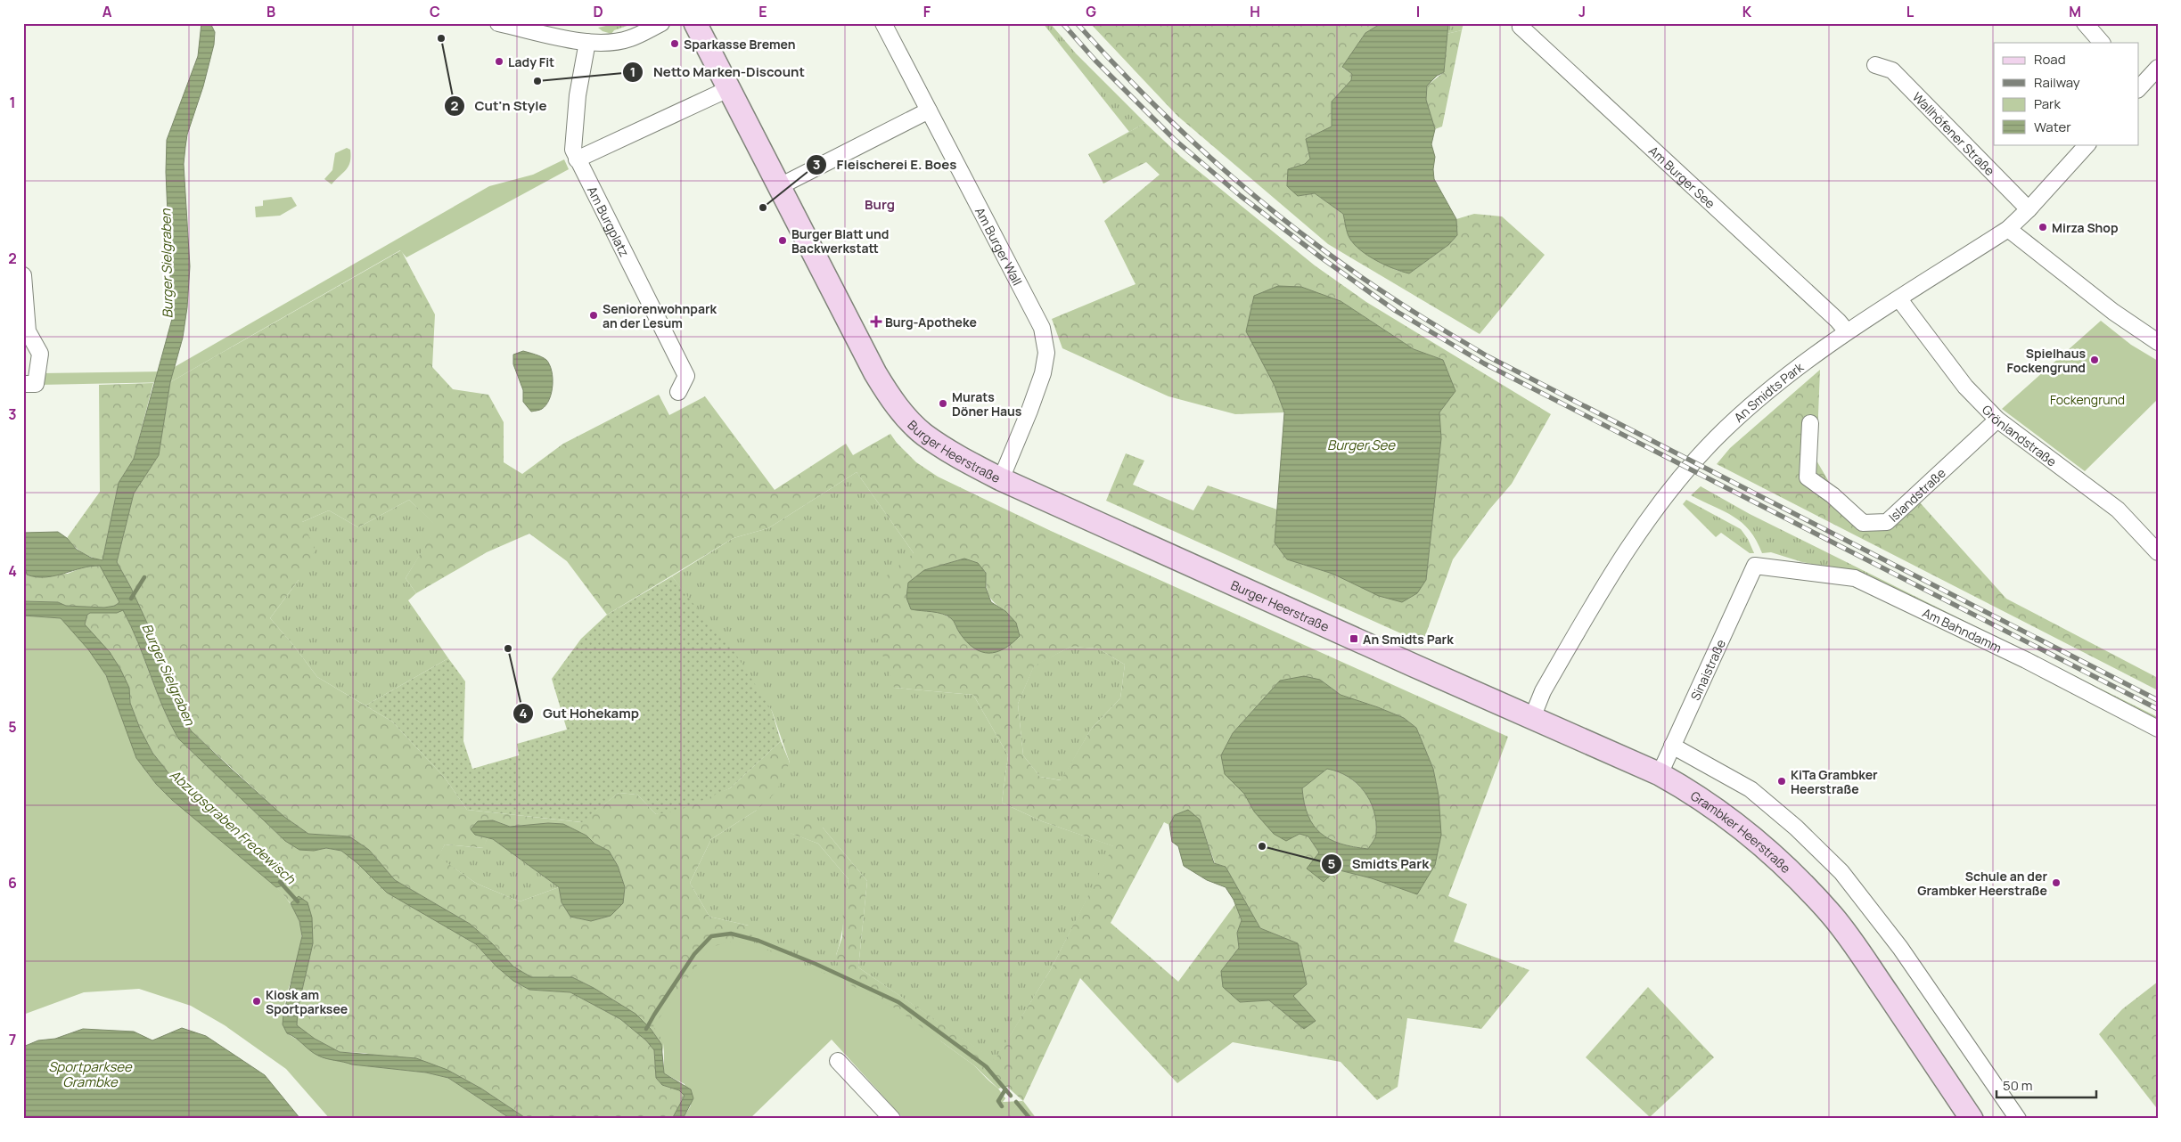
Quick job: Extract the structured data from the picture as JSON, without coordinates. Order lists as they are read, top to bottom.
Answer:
{
  "streets": {
    "main road": ["Burger Heerstraße", "Grambker Heerstraße"],
    "street": [
      "Wallhöfener Straße",
      "Am Burger See",
      "Am Burgplatz",
      "Am Burger Wall",
      "An Smidts Park",
      "Grönlandstraße",
      "Islandstraße",
      "Am Bahndamm",
      "Sinaistraße"
    ]
  },
  "crossings": [
    ["Wallhöfener Straße", "An Smidts Park"],
    ["Am Burger See", "An Smidts Park"],
    ["Am Burger Wall", "Burger Heerstraße"],
    ["An Smidts Park", "Grönlandstraße"],
    ["An Smidts Park", "Grambker Heerstraße"],
    ["Grönlandstraße", "Islandstraße"],
    ["Burger Heerstraße", "Grambker Heerstraße"],
    ["Am Bahndamm", "Sinaistraße"],
    ["Sinaistraße", "Grambker Heerstraße"]
  ],
  "districts": ["Burg"],
  "water": [
    "Burger Sielgraben",
    "Burger See",
    "Abzugsgraben Fredewisch",
    "Sportparksee Grambke"
  ],
  "parks": ["Fockengrund"],
  "places": {
    "other": [
      "Cut'n Style",
      "Sparkasse Bremen",
      "Lady Fit",
      "Netto Marken-Discount",
      "Fleischerei E. Boes",
      "Mirza Shop",
      "Burger Blatt und Backwerkstatt",
      "Seniorenwohnpark an der Lesum",
      "Spielhaus Fockengrund",
      "Murats Döner Haus",
      "Gut Hohekamp",
      "KiTa Grambker Heerstraße",
      "Smidts Park",
      "Schule an der Grambker Heerstraße",
      "Kiosk am Sportparksee"
    ],
    "health": ["Burg-Apotheke"],
    "transit": ["An Smidts Park"]
  },
  "legend": [
    "Road",
    "Railway",
    "Park",
    "Water"
  ],
  "scale_bar": "50 m",
  "grid": {
    "columns": [
      "A",
      "B",
      "C",
      "D",
      "E",
      "F",
      "G",
      "H",
      "I",
      "J",
      "K",
      "L",
      "M"
    ],
    "rows": [
      "1",
      "2",
      "3",
      "4",
      "5",
      "6",
      "7"
    ]
  }
}
